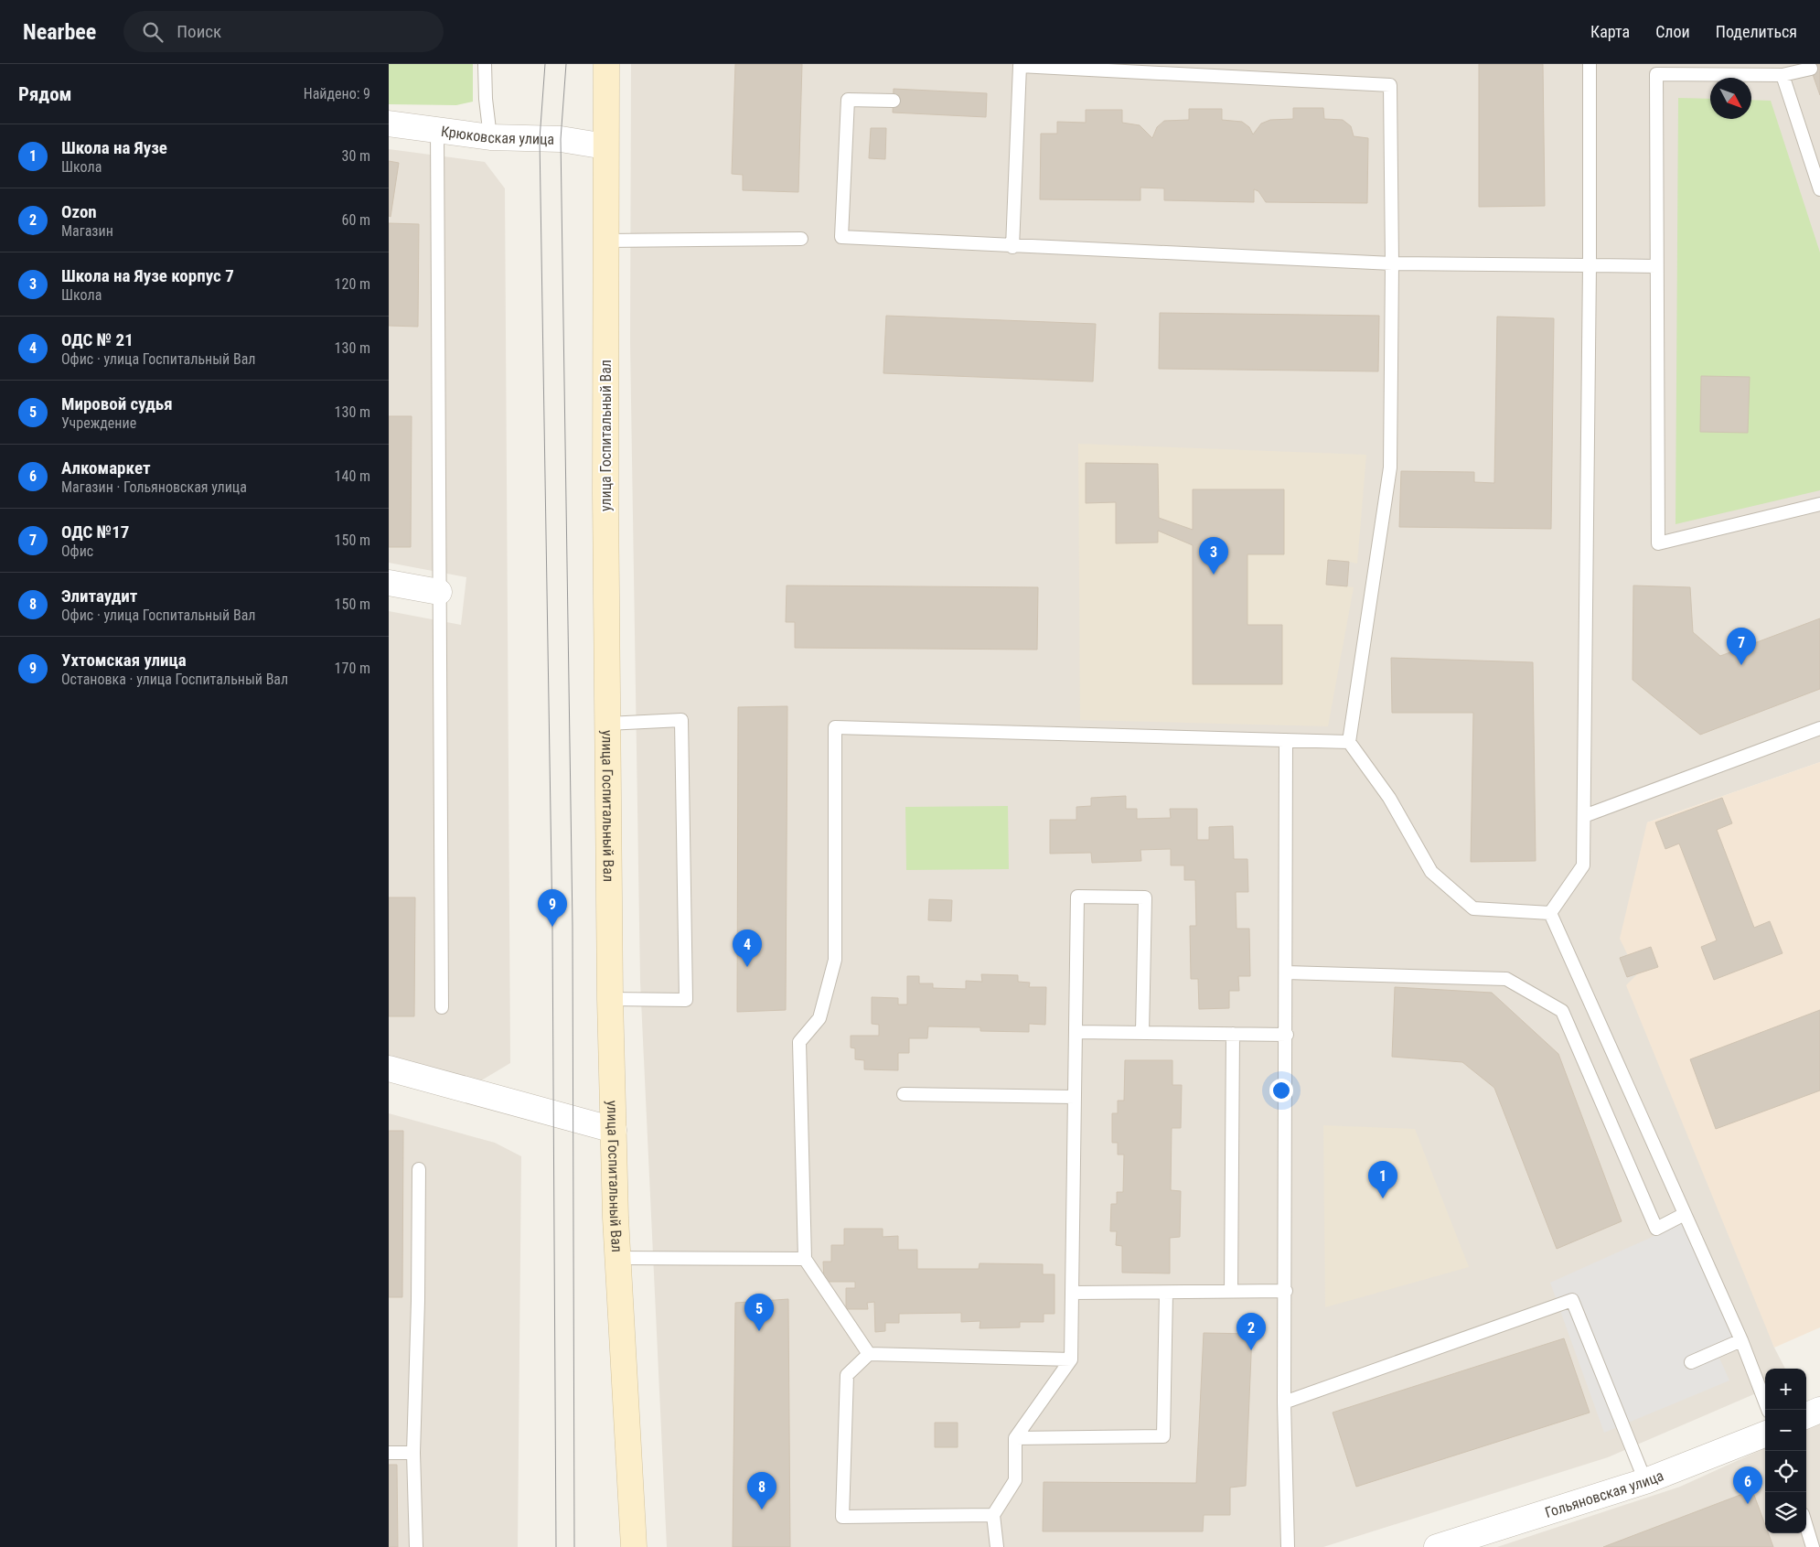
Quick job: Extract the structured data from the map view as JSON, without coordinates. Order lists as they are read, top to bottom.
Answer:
{
  "streets": {
    "main road": ["улица Госпитальный Вал"],
    "street": ["Крюковская улица", "Гольяновская улица"]
  },
  "crossings": [
    ["Крюковская улица", "улица Госпитальный Вал"]
  ],
  "north": "bottom right",
  "page": {
    "header": "Nearbee",
    "search": "Поиск",
    "nav": ["Карта", "Слои", "Поделиться"],
    "heading": ["Рядом", "Найдено: 9"],
    "list": [
      {
        "mark": "1",
        "name": "Школа на Яузе",
        "note": "Школа",
        "value": "30 m"
      },
      {
        "mark": "2",
        "name": "Ozon",
        "note": "Магазин",
        "value": "60 m"
      },
      {
        "mark": "3",
        "name": "Школа на Яузе корпус 7",
        "note": "Школа",
        "value": "120 m"
      },
      {
        "mark": "4",
        "name": "ОДС № 21",
        "note": "Офис · улица Госпитальный Вал",
        "value": "130 m"
      },
      {
        "mark": "5",
        "name": "Мировой судья",
        "note": "Учреждение",
        "value": "130 m"
      },
      {
        "mark": "6",
        "name": "Алкомаркет",
        "note": "Магазин · Гольяновская улица",
        "value": "140 m"
      },
      {
        "mark": "7",
        "name": "ОДС №17",
        "note": "Офис",
        "value": "150 m"
      },
      {
        "mark": "8",
        "name": "Элитаудит",
        "note": "Офис · улица Госпитальный Вал",
        "value": "150 m"
      },
      {
        "mark": "9",
        "name": "Ухтомская улица",
        "note": "Остановка · улица Госпитальный Вал",
        "value": "170 m"
      }
    ],
    "pins": [
      "3",
      "7",
      "9",
      "4",
      "1",
      "5",
      "2",
      "6",
      "8"
    ],
    "map_buttons": ["+", "−"]
  }
}
